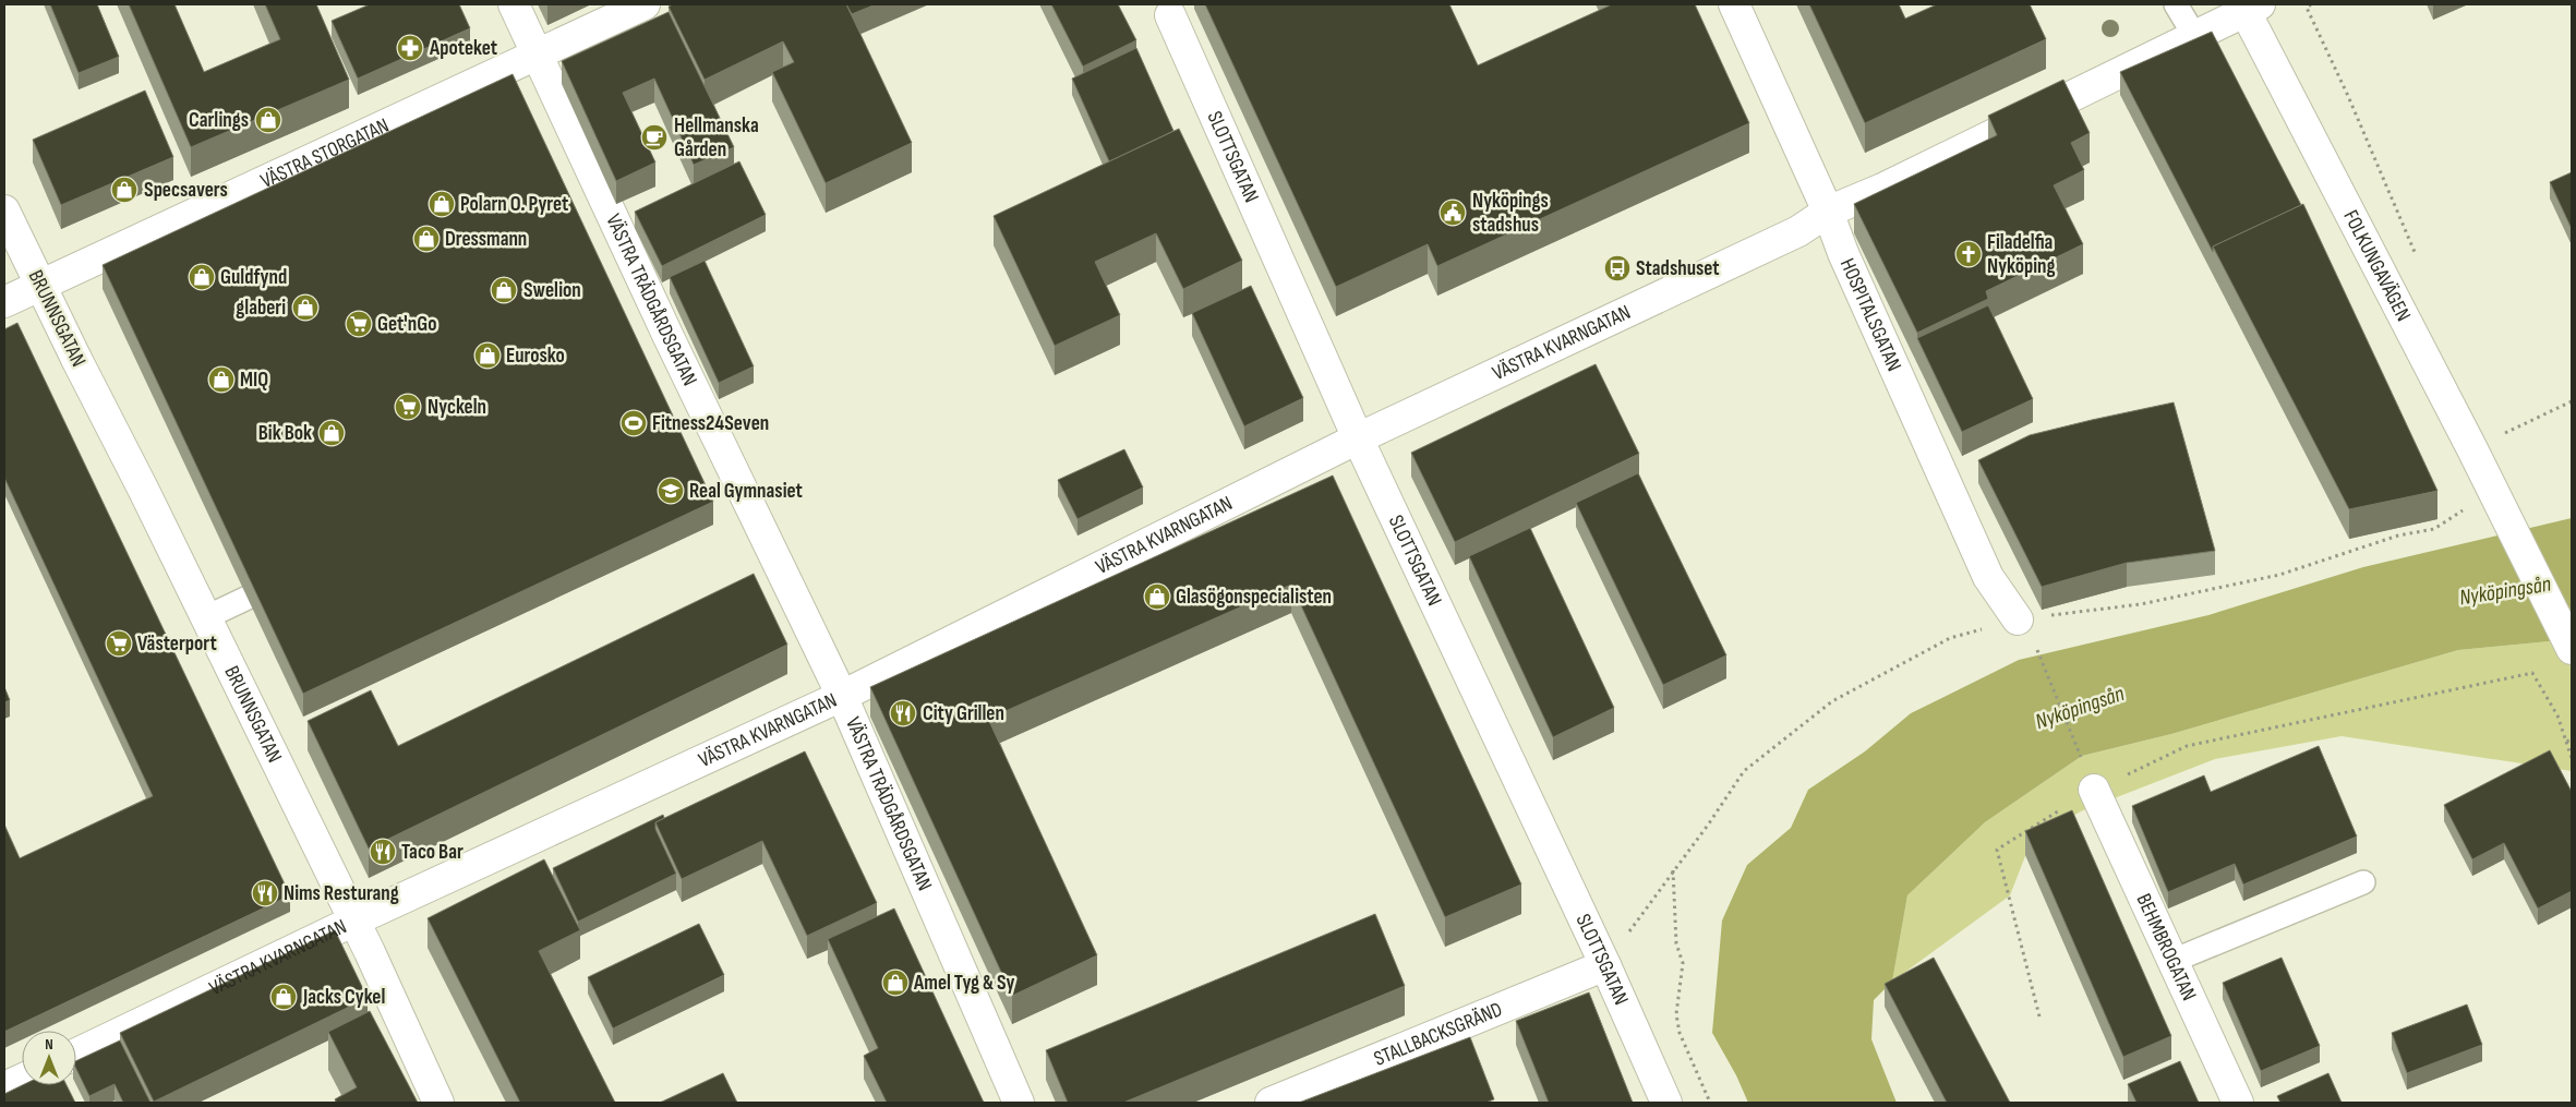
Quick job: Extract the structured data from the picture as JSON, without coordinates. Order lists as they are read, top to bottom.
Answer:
{
  "streets": {
    "street": [
      "VÄSTRA STORGATAN",
      "SLOTTSGATAN",
      "FOLKUNGAVÄGEN",
      "VÄSTRA TRÄDGÅRDSGATAN",
      "HOSPITALSGATAN",
      "BRUNNSGATAN",
      "VÄSTRA KVARNGATAN",
      "BEHMBROGATAN",
      "STALLBACKSGRÄND"
    ]
  },
  "crossings": [
    ["VÄSTRA STORGATAN", "VÄSTRA TRÄDGÅRDSGATAN"],
    ["VÄSTRA STORGATAN", "BRUNNSGATAN"],
    ["SLOTTSGATAN", "VÄSTRA KVARNGATAN"],
    ["SLOTTSGATAN", "STALLBACKSGRÄND"],
    ["FOLKUNGAVÄGEN", "VÄSTRA KVARNGATAN"],
    ["VÄSTRA TRÄDGÅRDSGATAN", "VÄSTRA KVARNGATAN"],
    ["HOSPITALSGATAN", "VÄSTRA KVARNGATAN"],
    ["BRUNNSGATAN", "VÄSTRA KVARNGATAN"]
  ],
  "water": ["Nyköpingsån"],
  "places": {
    "pharmacy": ["Apoteket"],
    "shop": [
      "Carlings",
      "Specsavers",
      "Polarn O. Pyret",
      "Dressmann",
      "Guldfynd",
      "Swelion",
      "glaberi",
      "Eurosko",
      "MIQ",
      "Bik Bok",
      "Glasögonspecialisten",
      "Amel Tyg & Sy",
      "Jacks Cykel"
    ],
    "cafe": ["Hellmanska Gården"],
    "public building": ["Nyköpings stadshus"],
    "church": ["Filadelfia Nyköping"],
    "bus stop": ["Stadshuset"],
    "supermarket": ["Get'nGo", "Nyckeln", "Västerport"],
    "sports": ["Fitness24Seven"],
    "school or university": ["Real Gymnasiet"],
    "restaurant": ["City Grillen", "Taco Bar", "Nims Resturang"]
  },
  "north": "top"
}
